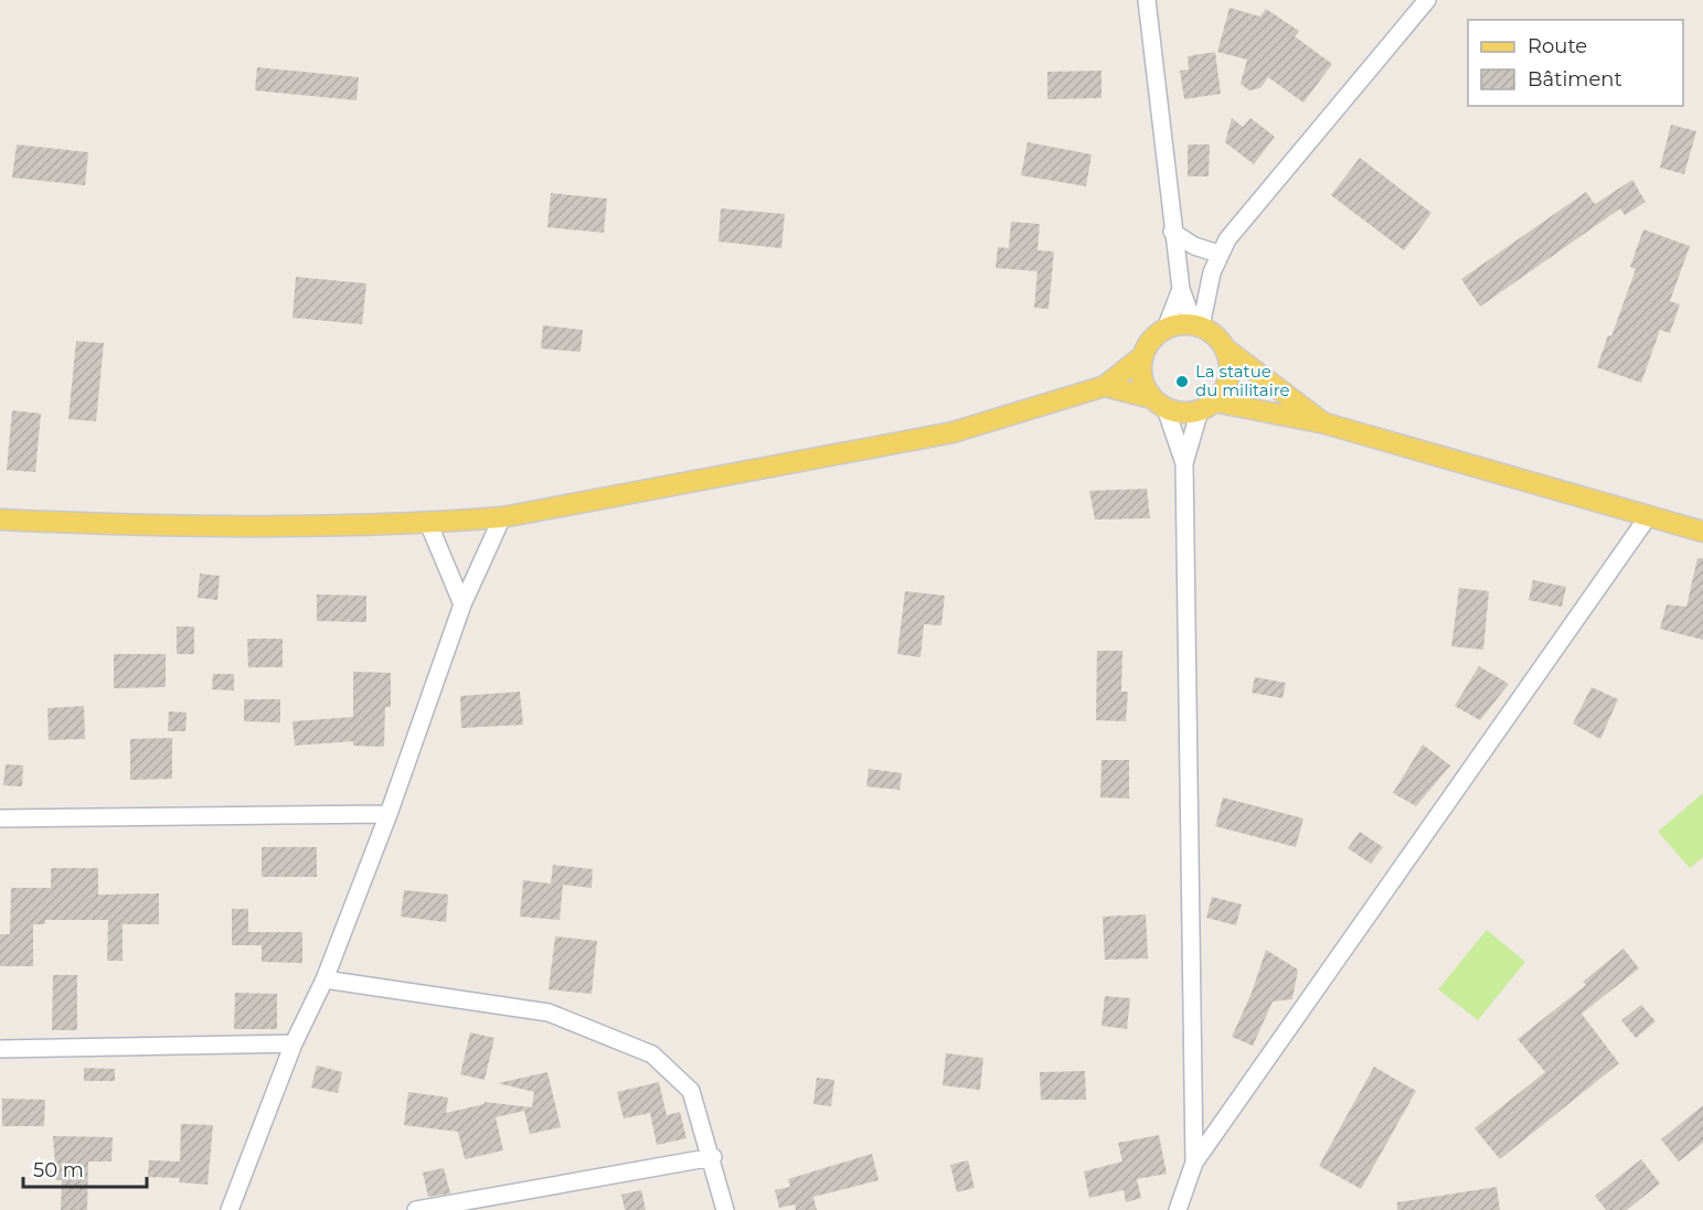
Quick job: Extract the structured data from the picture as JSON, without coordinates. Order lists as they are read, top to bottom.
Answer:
{
  "places": ["La statue du militaire"],
  "legend": ["Route", "Bâtiment"],
  "scale_bar": "50 m"
}
